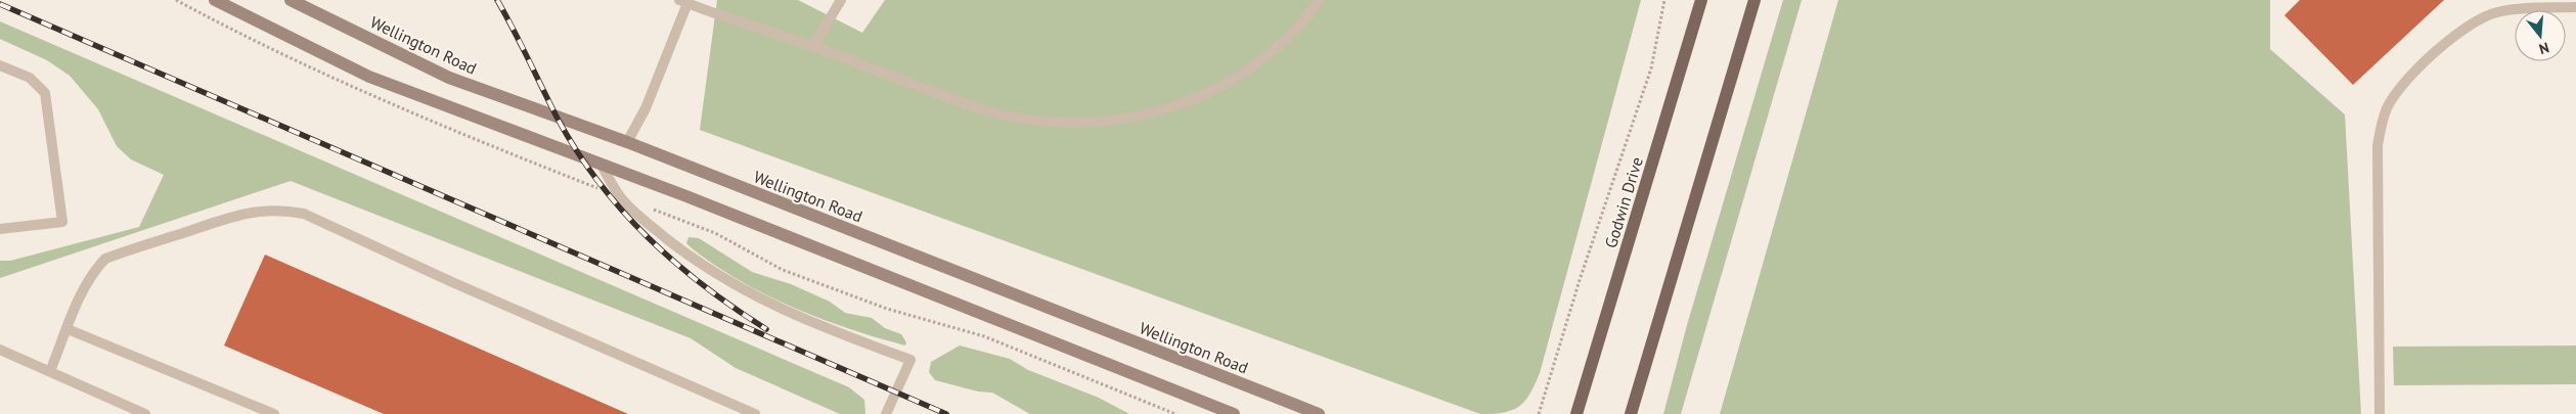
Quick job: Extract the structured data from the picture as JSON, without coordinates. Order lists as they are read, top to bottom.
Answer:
{
  "streets": {
    "main road": ["Wellington Road", "Godwin Drive"]
  },
  "north": "bottom"
}
